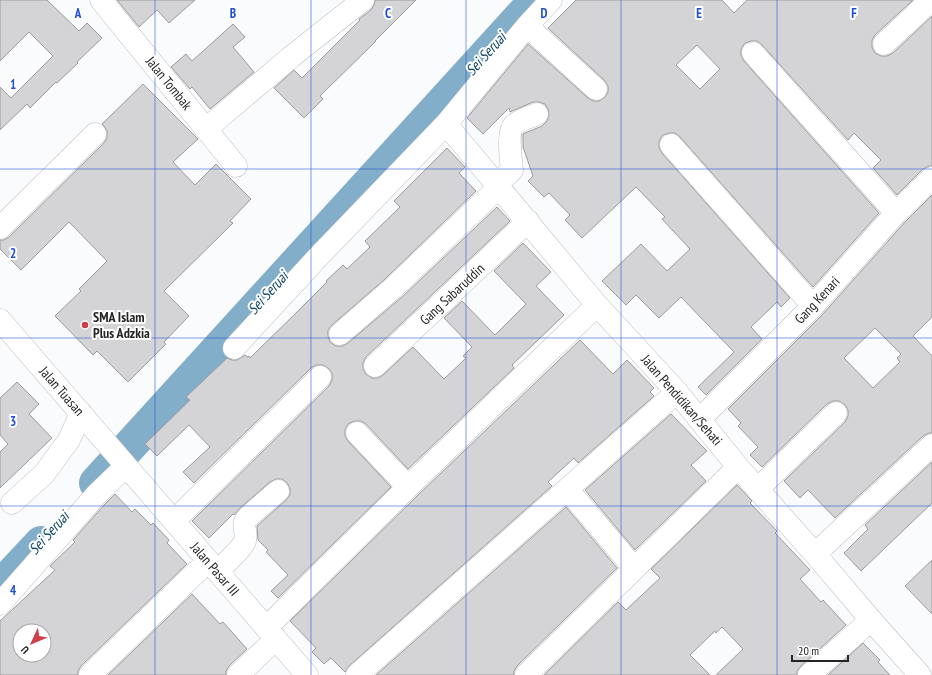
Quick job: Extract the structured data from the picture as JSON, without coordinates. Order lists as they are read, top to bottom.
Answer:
{
  "streets": {
    "street": [
      "Jalan Tombak",
      "Gang Sabaruddin",
      "Gang Kenari",
      "Jalan Tuasan",
      "Jalan Pendidikan/Sehati",
      "Jalan Pasar III"
    ]
  },
  "crossings": [
    ["Gang Sabaruddin", "Jalan Pendidikan/Sehati"],
    ["Gang Kenari", "Jalan Pendidikan/Sehati"],
    ["Jalan Tuasan", "Jalan Pasar III"]
  ],
  "water": ["Sei Seruai"],
  "places": ["SMA Islam Plus Adzkia"],
  "scale_bar": "20 m",
  "north": "bottom left",
  "grid": {
    "columns": [
      "A",
      "B",
      "C",
      "D",
      "E",
      "F"
    ],
    "rows": [
      "1",
      "2",
      "3",
      "4"
    ]
  }
}
